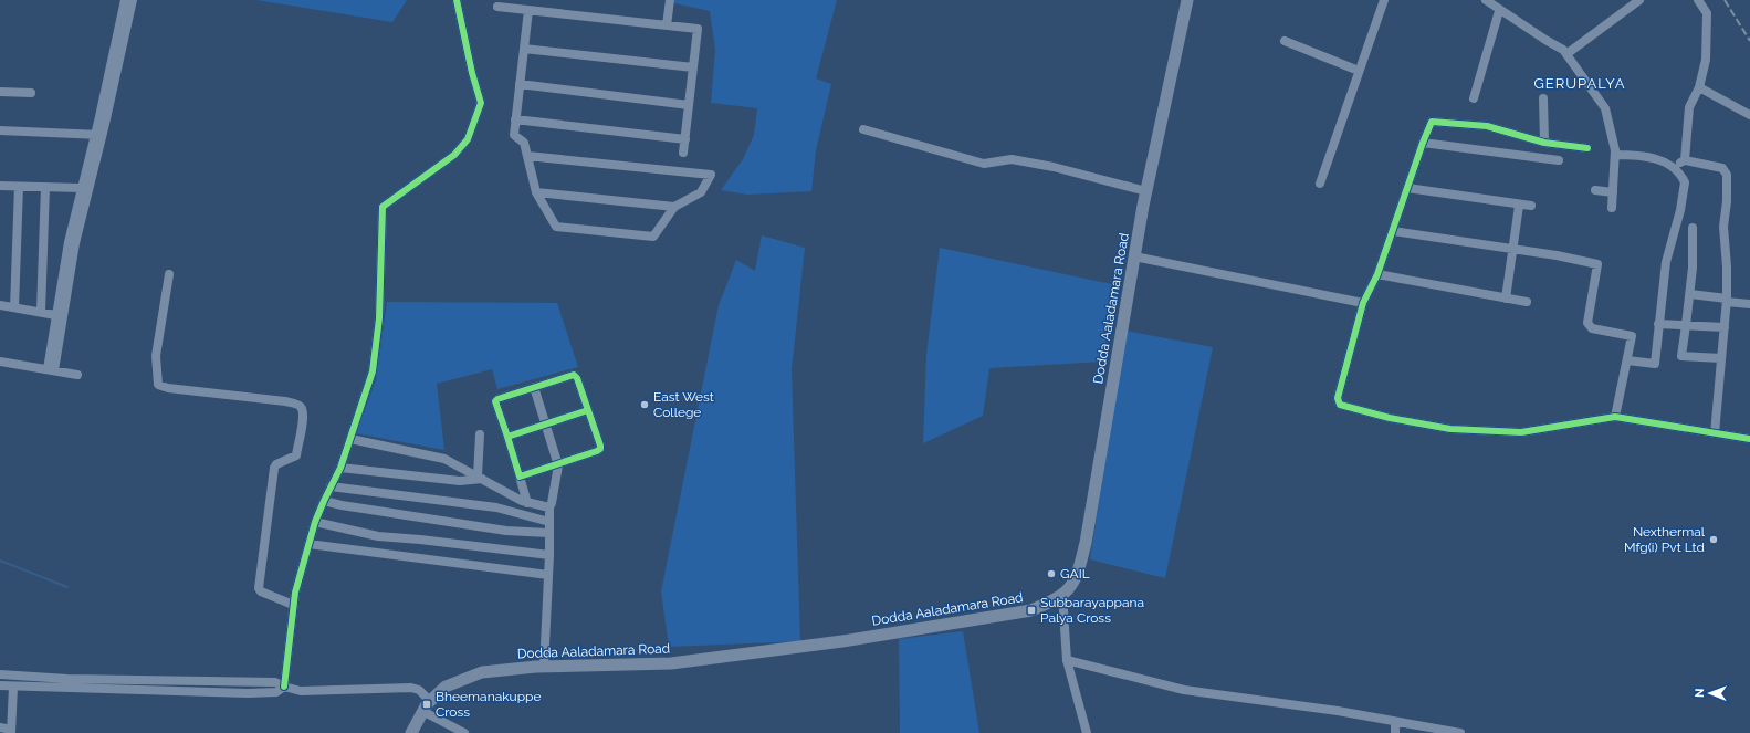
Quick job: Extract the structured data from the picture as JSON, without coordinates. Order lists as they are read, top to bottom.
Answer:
{
  "streets": {
    "main road": ["Dodda Aaladamara Road"]
  },
  "districts": ["GERUPALYA"],
  "places": {
    "other": ["East West College", "Nexthermal Mfg(i) Pvt Ltd", "GAIL"],
    "transit": ["Subbarayappana Palya Cross", "Bheemanakuppe Cross"]
  },
  "north": "left"
}
